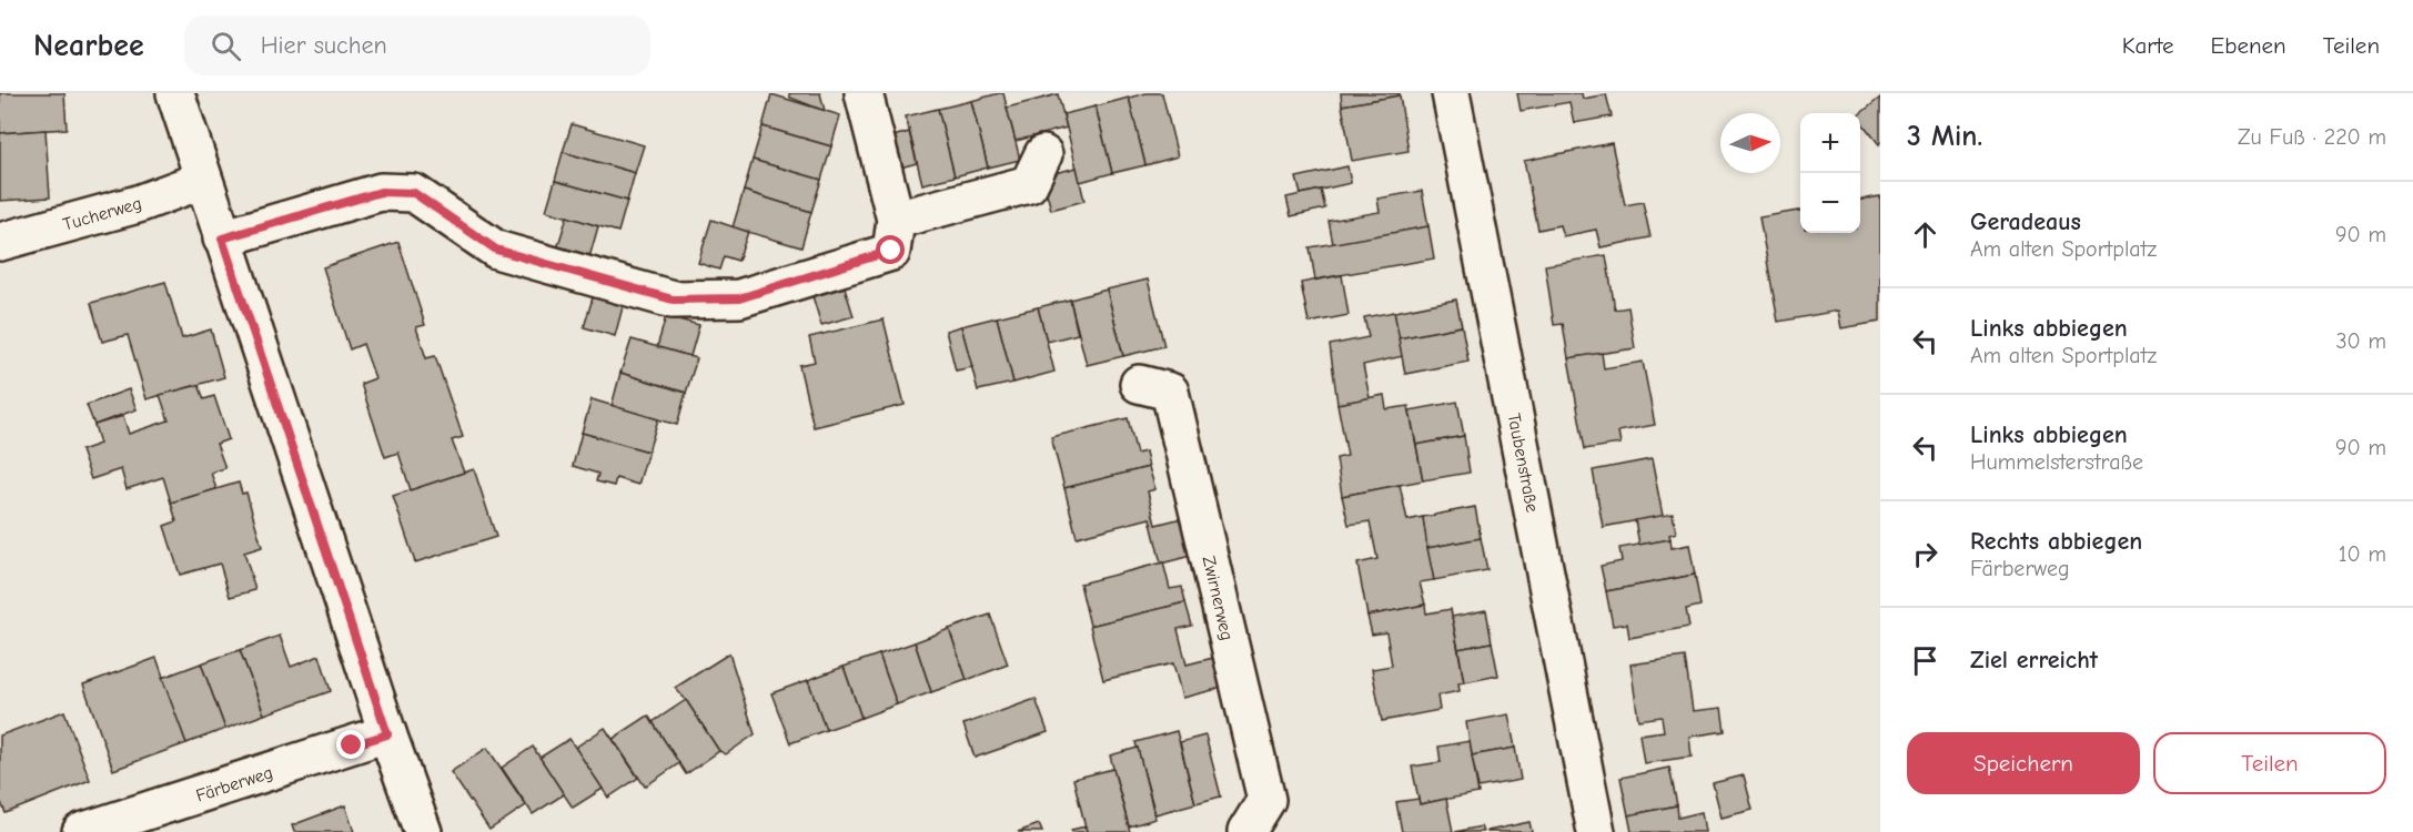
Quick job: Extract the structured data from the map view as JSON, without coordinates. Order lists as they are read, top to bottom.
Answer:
{
  "streets": {
    "street": [
      "Tucherweg",
      "Taubenstraße",
      "Zwirnerweg",
      "Färberweg"
    ]
  },
  "north": "right",
  "page": {
    "header": "Nearbee",
    "search": "Hier suchen",
    "nav": ["Karte", "Ebenen", "Teilen"],
    "heading": ["3 Min.", "Zu Fuß · 220 m"],
    "map_buttons": ["+", "−"],
    "list": [
      ["Geradeaus", "Am alten Sportplatz", "90 m"],
      ["Links abbiegen", "Am alten Sportplatz", "30 m"],
      ["Links abbiegen", "Hummelsterstraße", "90 m"],
      ["Rechts abbiegen", "Färberweg", "10 m"],
      "Ziel erreicht"
    ],
    "buttons": ["Speichern", "Teilen"]
  }
}
